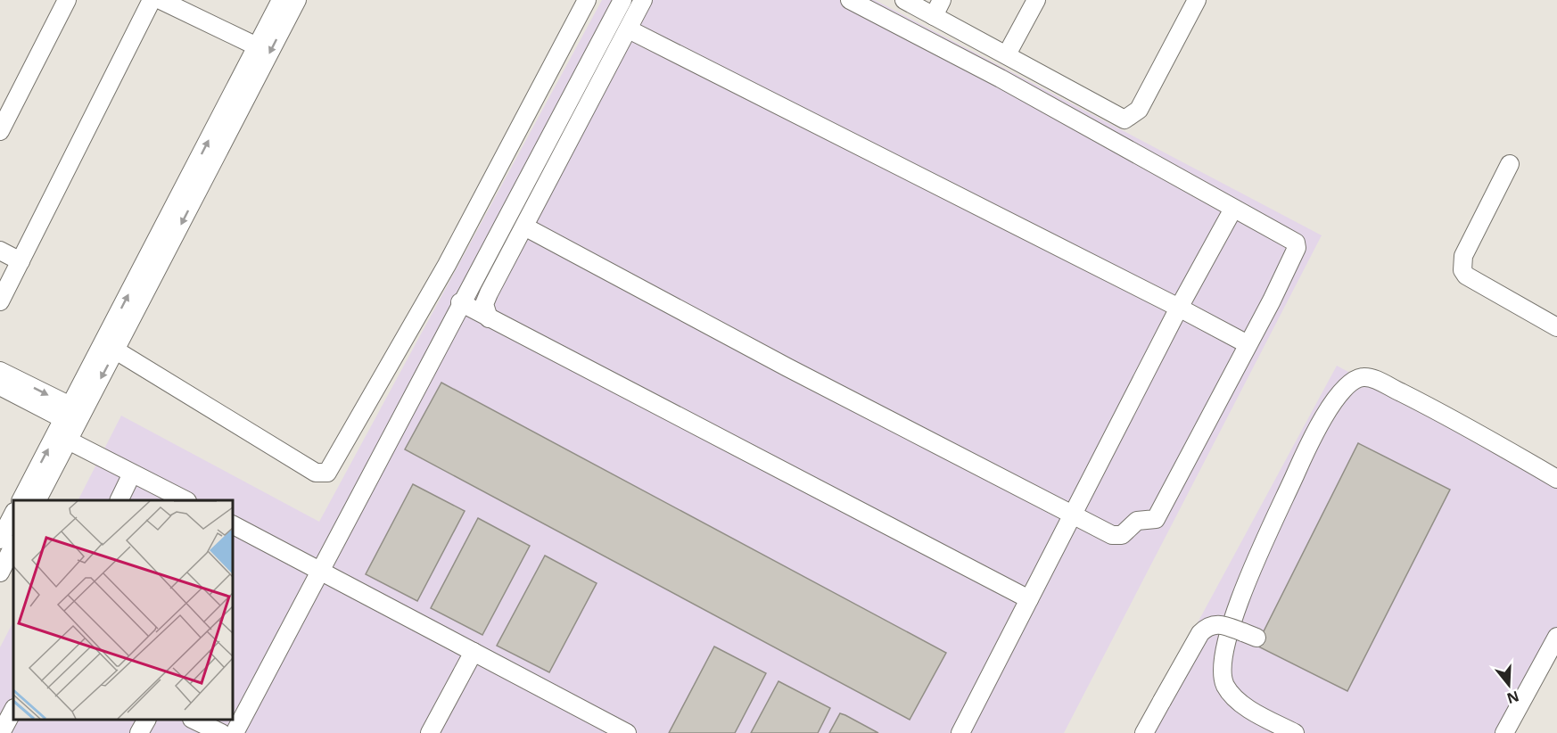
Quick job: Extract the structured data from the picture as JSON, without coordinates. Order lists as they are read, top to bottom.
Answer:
{
  "north": "bottom"
}
